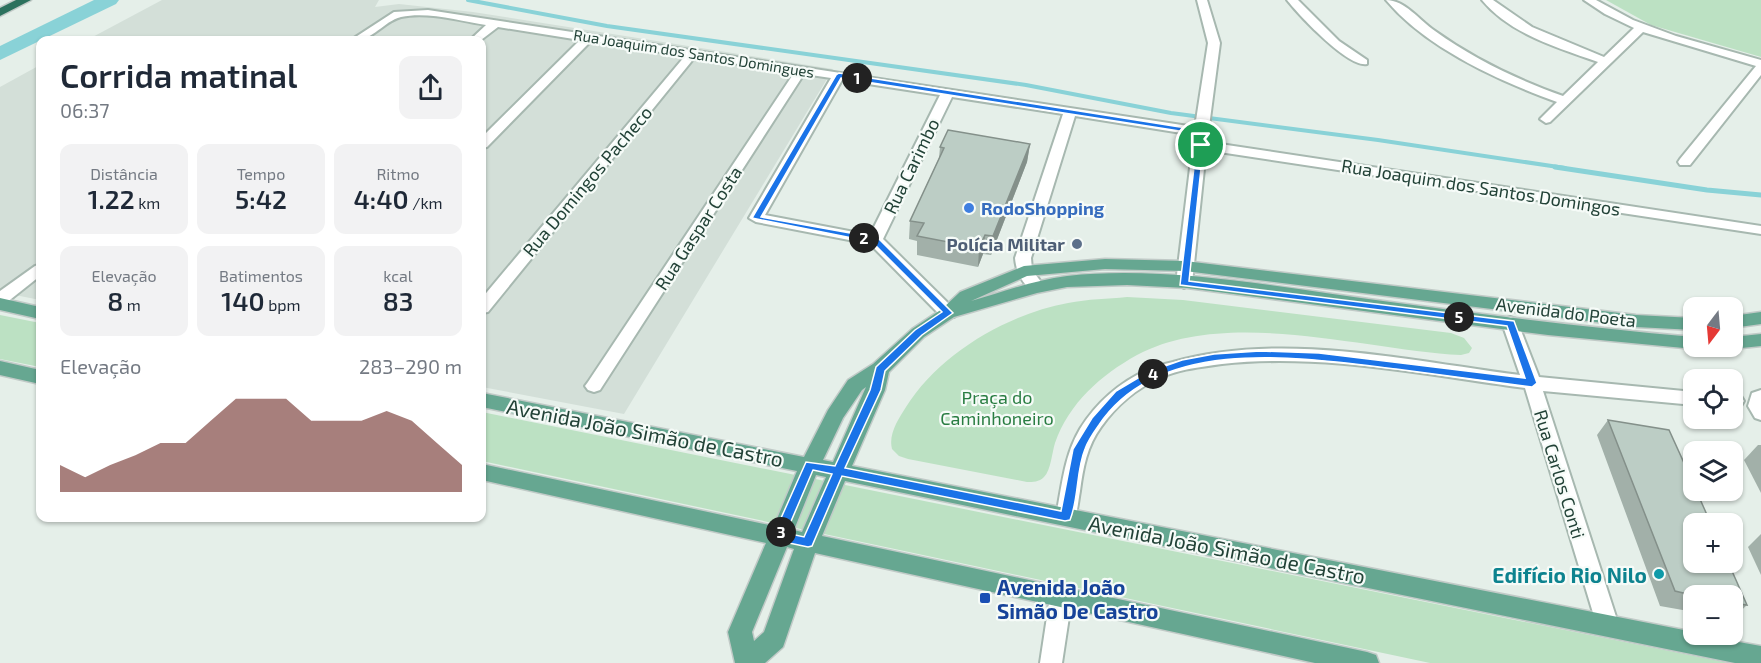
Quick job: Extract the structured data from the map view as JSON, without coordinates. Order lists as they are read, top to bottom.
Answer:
{
  "streets": {
    "main road": ["Avenida do Poeta", "Avenida João Simão de Castro"],
    "street": [
      "Rua Joaquim dos Santos Domingues",
      "Rua Carimbo",
      "Rua Domingos Pacheco",
      "Rua Joaquim dos Santos Domingos",
      "Rua Gaspar Costa",
      "Rua Carlos Conti"
    ]
  },
  "crossings": [
    ["Rua Joaquim dos Santos Domingues", "Rua Carimbo"],
    ["Rua Joaquim dos Santos Domingues", "Rua Domingos Pacheco"],
    ["Rua Joaquim dos Santos Domingues", "Rua Joaquim dos Santos Domingos"],
    ["Rua Joaquim dos Santos Domingues", "Rua Gaspar Costa"],
    ["Avenida do Poeta", "Avenida João Simão de Castro"],
    ["Avenida do Poeta", "Rua Carlos Conti"],
    ["Avenida João Simão de Castro", "Rua Carlos Conti"]
  ],
  "parks": ["Praça do Caminhoneiro"],
  "places": {
    "other": ["RodoShopping", "Polícia Militar", "Edifício Rio Nilo"],
    "transit": ["Avenida João Simão De Castro"]
  },
  "north": "bottom",
  "page": {
    "heading": ["Corrida matinal", "06:37"],
    "pins": [
      "1",
      "2",
      "5",
      "4",
      "3"
    ],
    "stats": [
      ["Distância", "1.22 km"],
      ["Tempo", "5:42"],
      ["Ritmo", "4:40 /km"],
      ["Elevação", "8 m"],
      ["Batimentos", "140 bpm"],
      ["kcal", "83"]
    ],
    "map_buttons": ["+", "−"],
    "chart": ["Elevação", "283–290 m"]
  }
}
